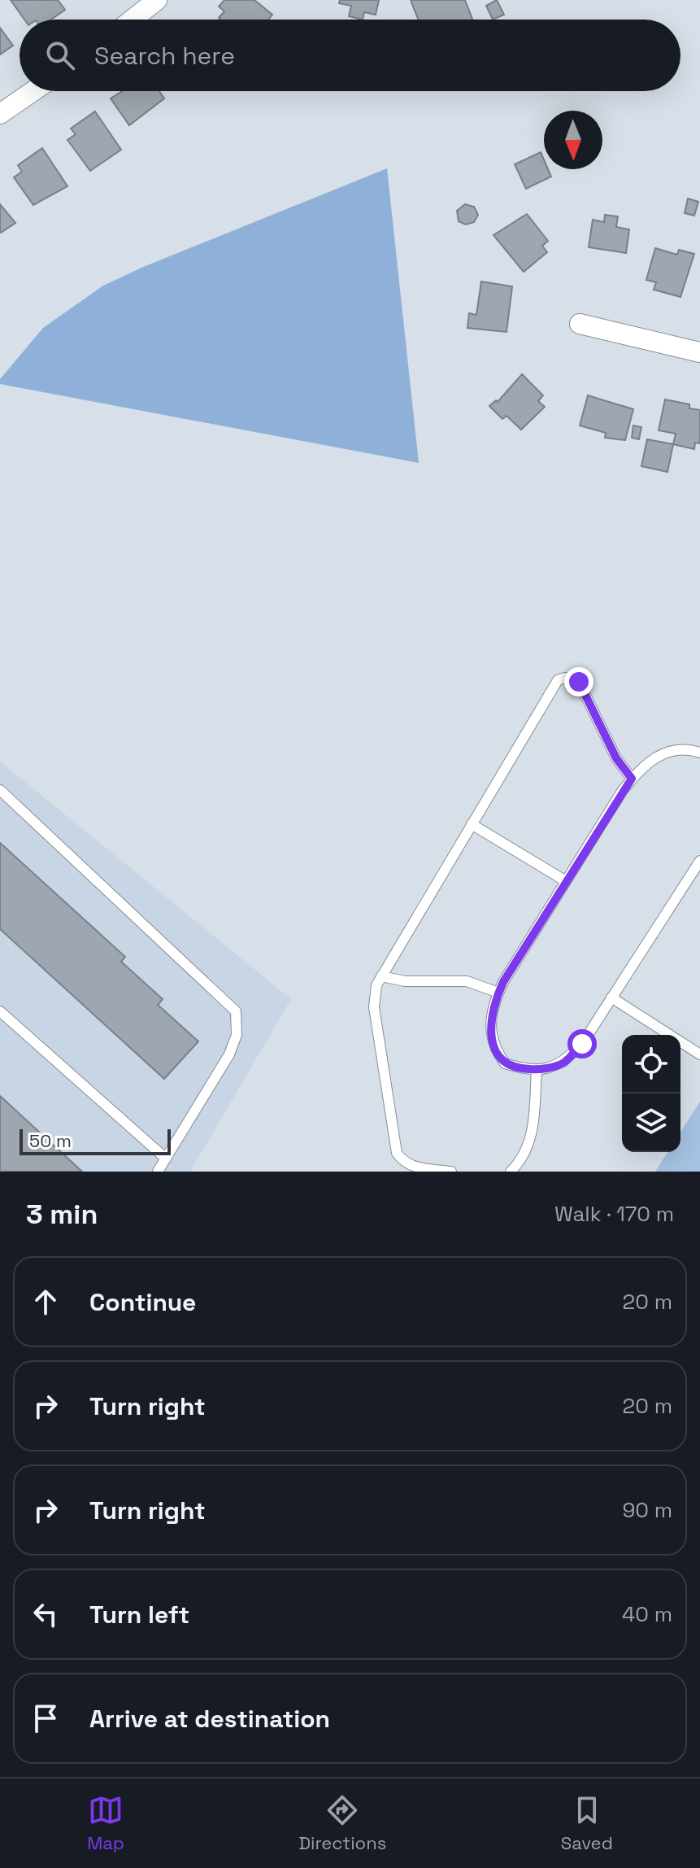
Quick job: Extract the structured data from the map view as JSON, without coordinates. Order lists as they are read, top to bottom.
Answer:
{
  "scale_bar": "50 m",
  "north": "bottom",
  "page": {
    "search": "Search here",
    "scale": "50 m",
    "heading": ["3 min", "Walk · 170 m"],
    "list": [
      ["Continue", "20 m"],
      ["Turn right", "20 m"],
      ["Turn right", "90 m"],
      ["Turn left", "40 m"],
      "Arrive at destination"
    ],
    "nav": ["Map", "Directions", "Saved"]
  }
}
